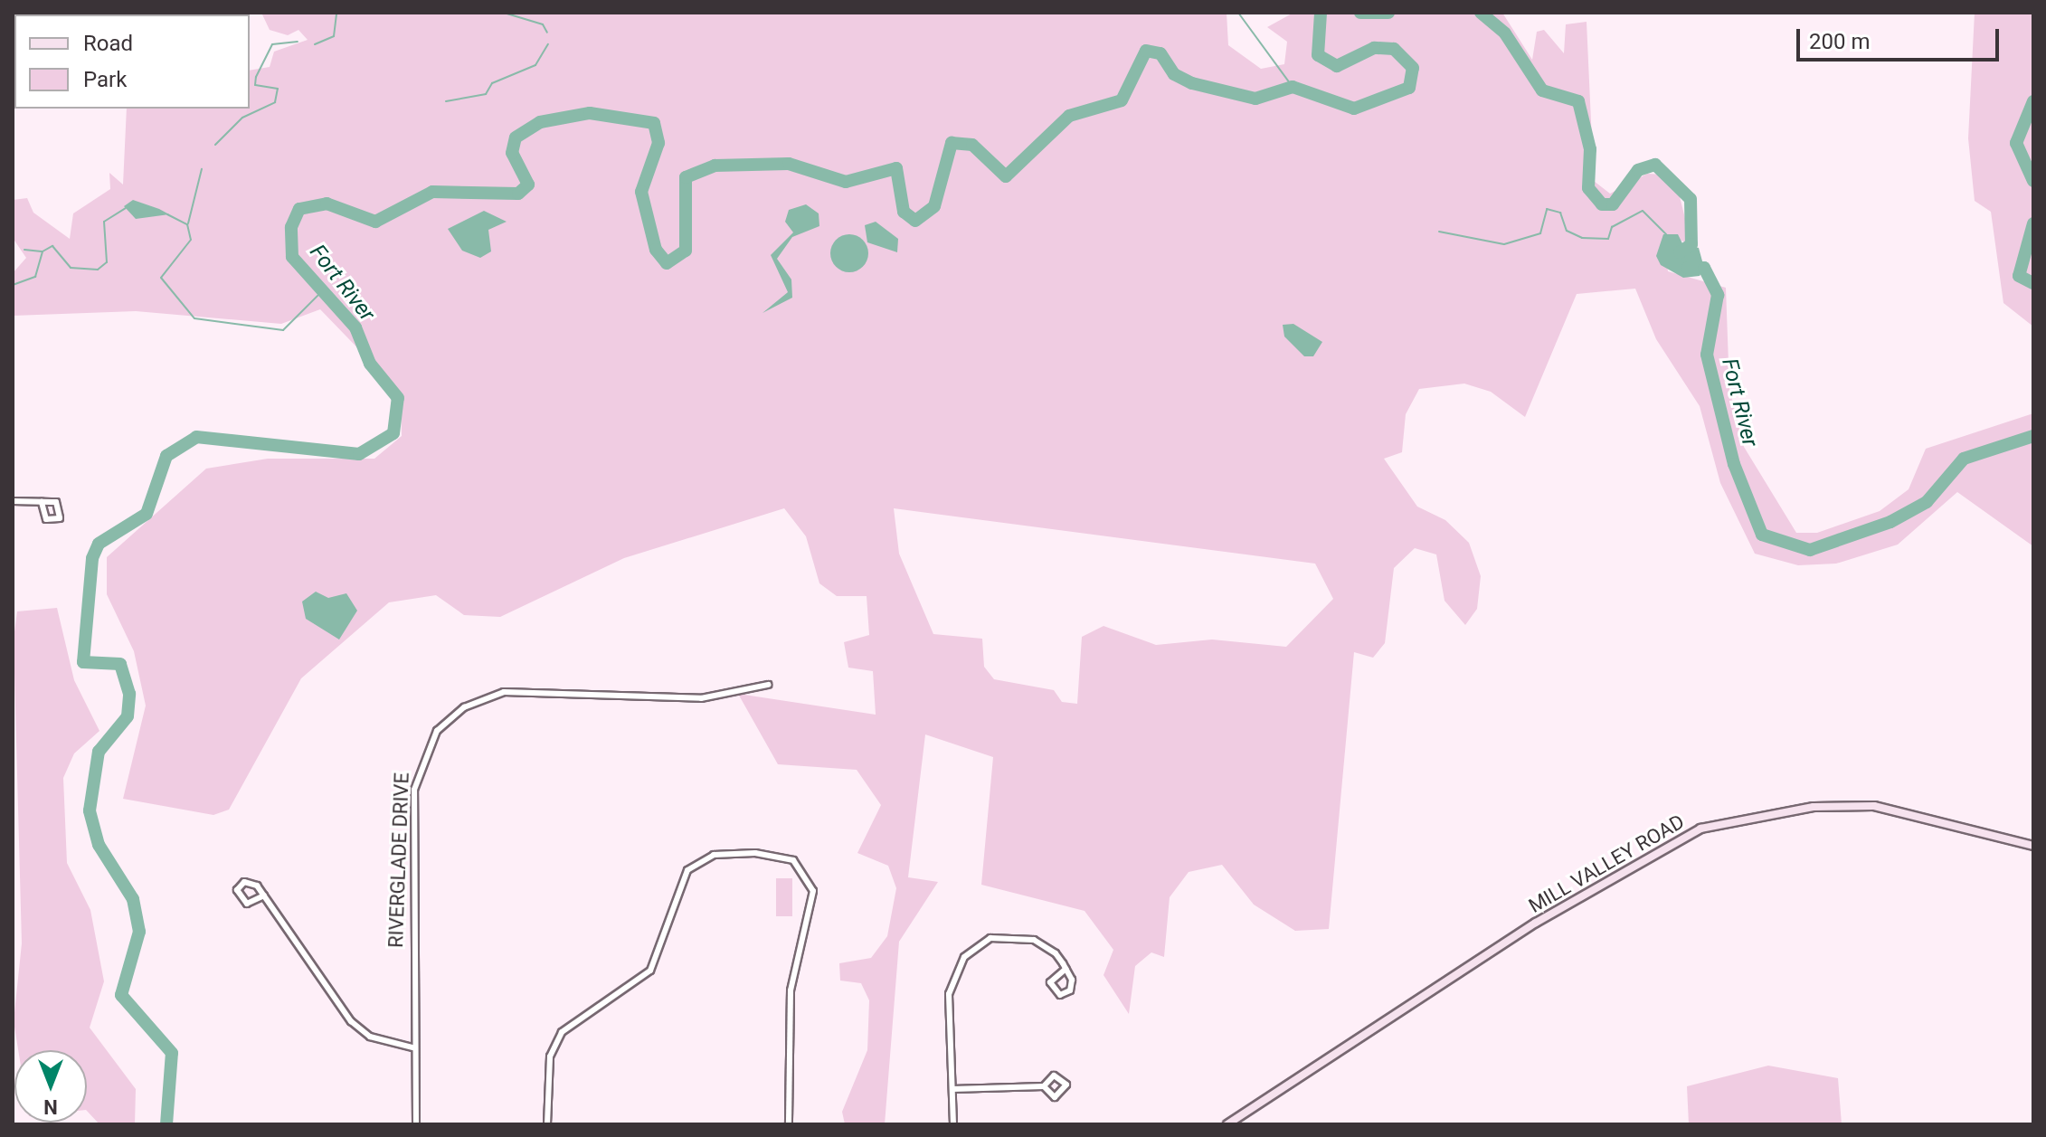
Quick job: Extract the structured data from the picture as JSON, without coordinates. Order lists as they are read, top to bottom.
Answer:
{
  "streets": {
    "street": ["RIVERGLADE DRIVE", "MILL VALLEY ROAD"]
  },
  "water": ["Fort River"],
  "legend": ["Road", "Park"],
  "scale_bar": "200 m",
  "north": "bottom"
}
